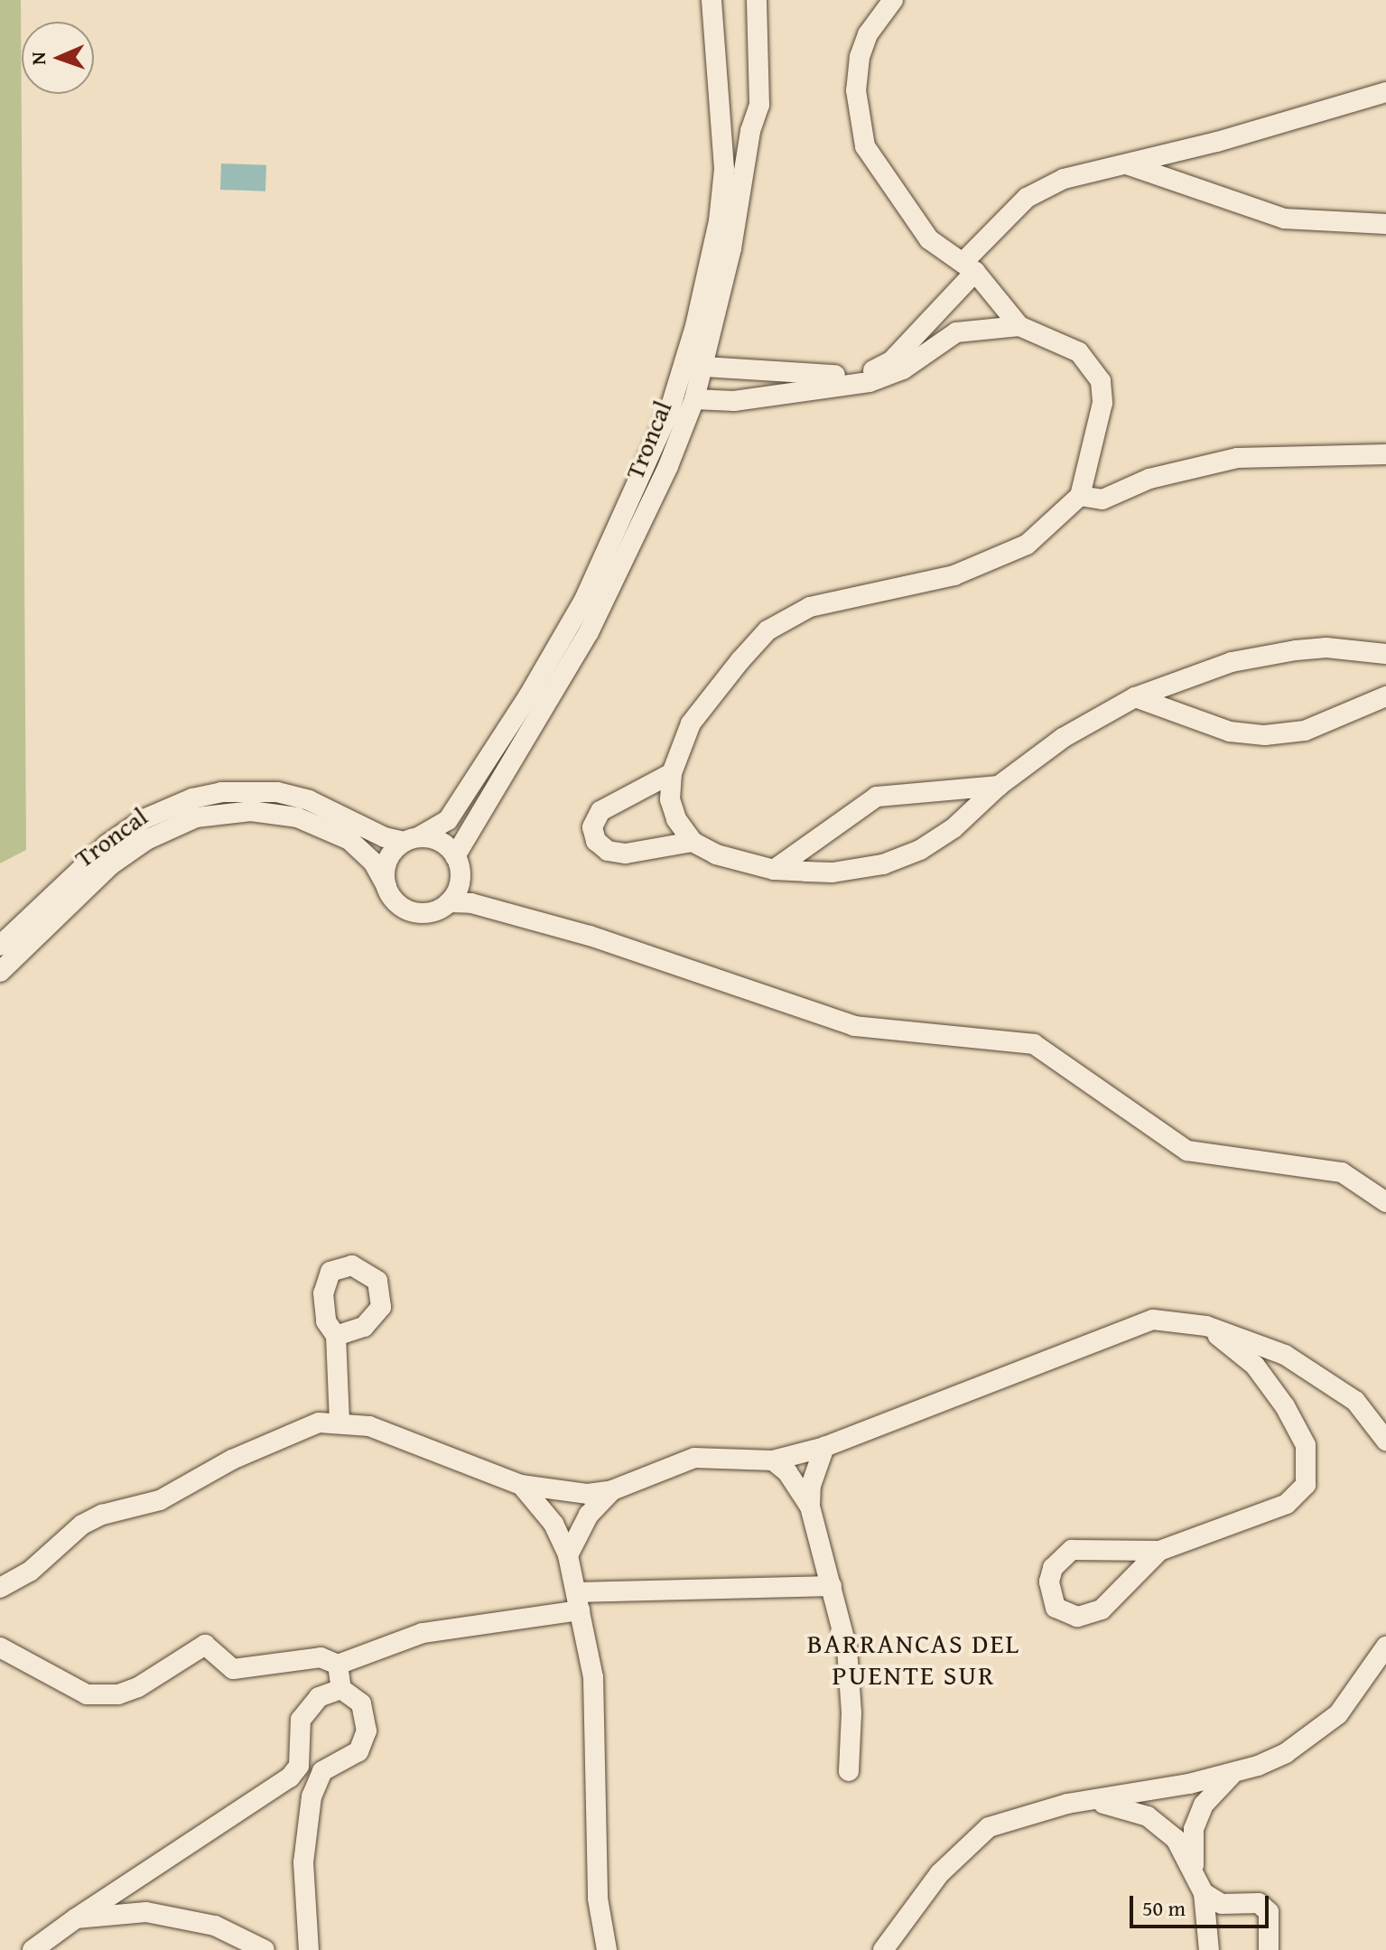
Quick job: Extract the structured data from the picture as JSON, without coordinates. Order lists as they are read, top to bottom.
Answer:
{
  "streets": {
    "street": ["Troncal"]
  },
  "districts": ["BARRANCAS DEL PUENTE SUR"],
  "scale_bar": "50 m",
  "north": "left"
}
